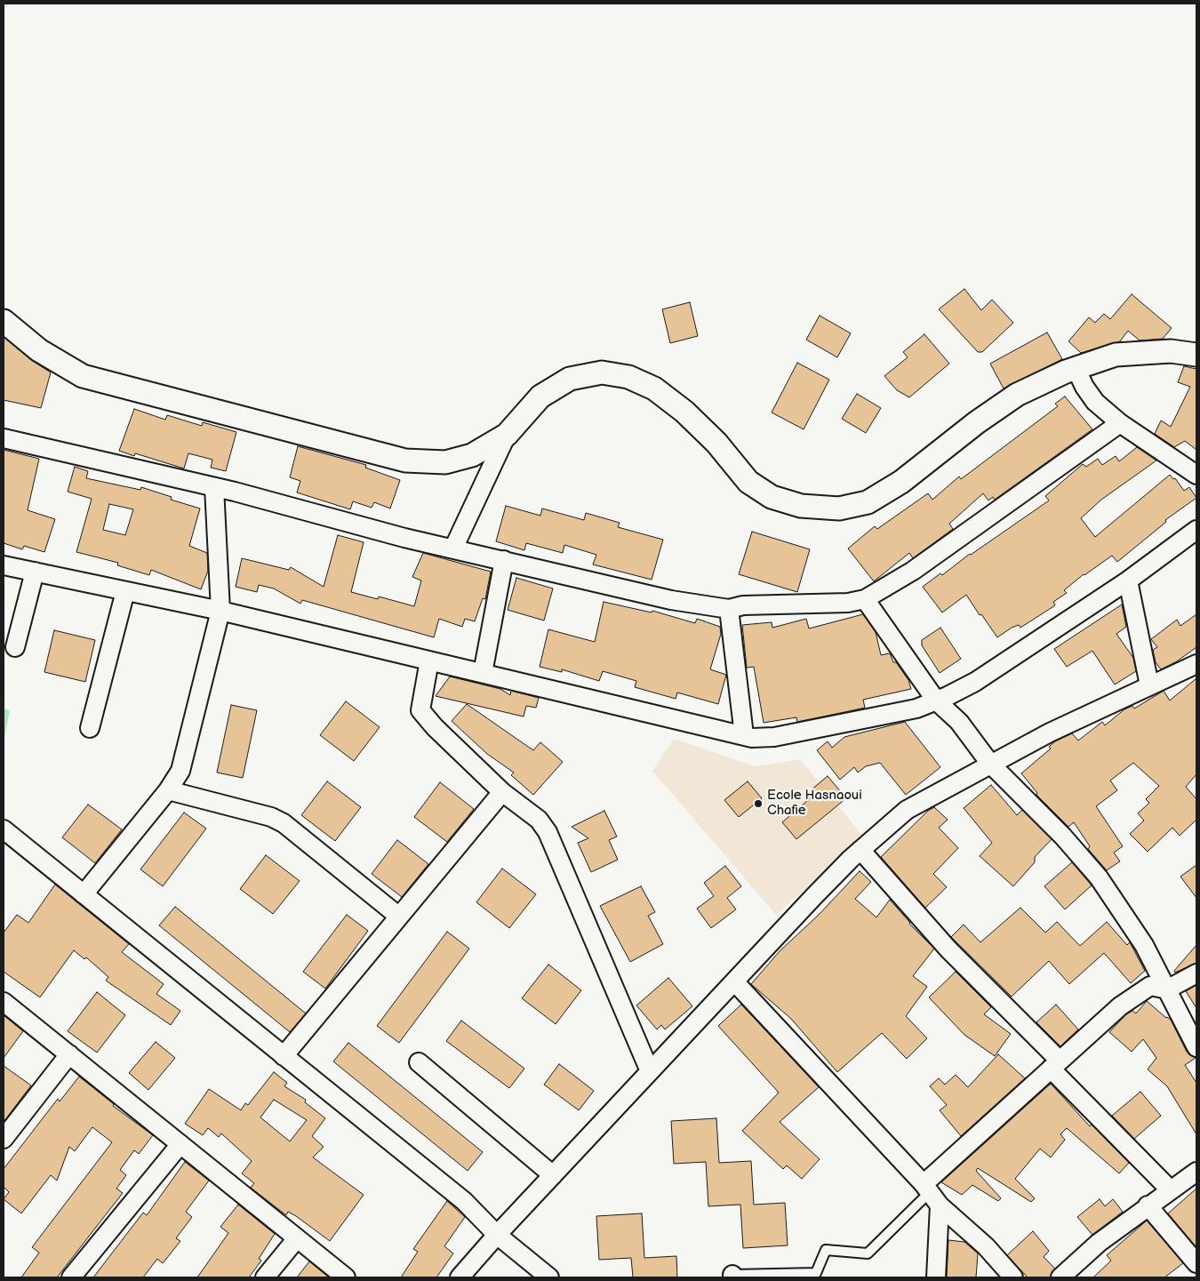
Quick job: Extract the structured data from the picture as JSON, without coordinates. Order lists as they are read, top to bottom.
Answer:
{
  "places": ["Ecole Hasnaoui Chafie"]
}
